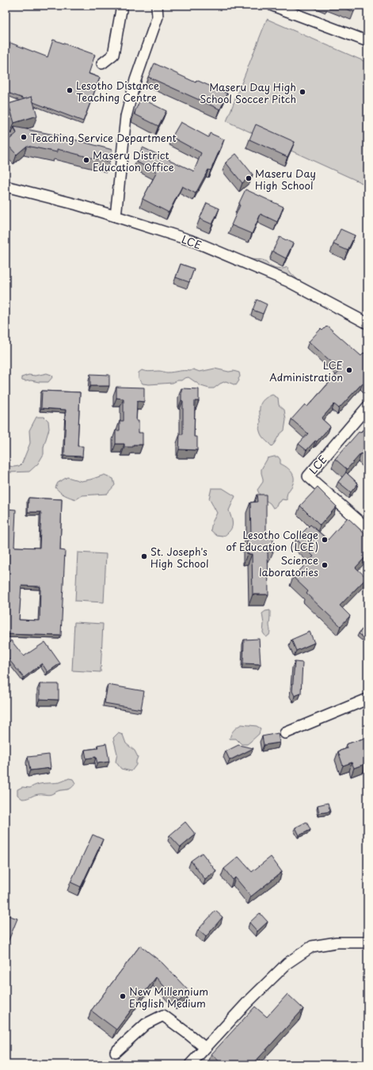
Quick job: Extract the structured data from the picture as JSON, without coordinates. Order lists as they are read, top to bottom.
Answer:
{
  "streets": {
    "street": ["LCE"]
  },
  "places": [
    "Lesotho Distance Teaching Centre",
    "Maseru Day High School Soccer Pitch",
    "Teaching Service Department",
    "Maseru District Education Office",
    "Maseru Day High School",
    "LCE Administration",
    "Lesotho College of Education (LCE)",
    "St. Joseph's High School",
    "Science laboratories",
    "New Millennium English Medium"
  ]
}
